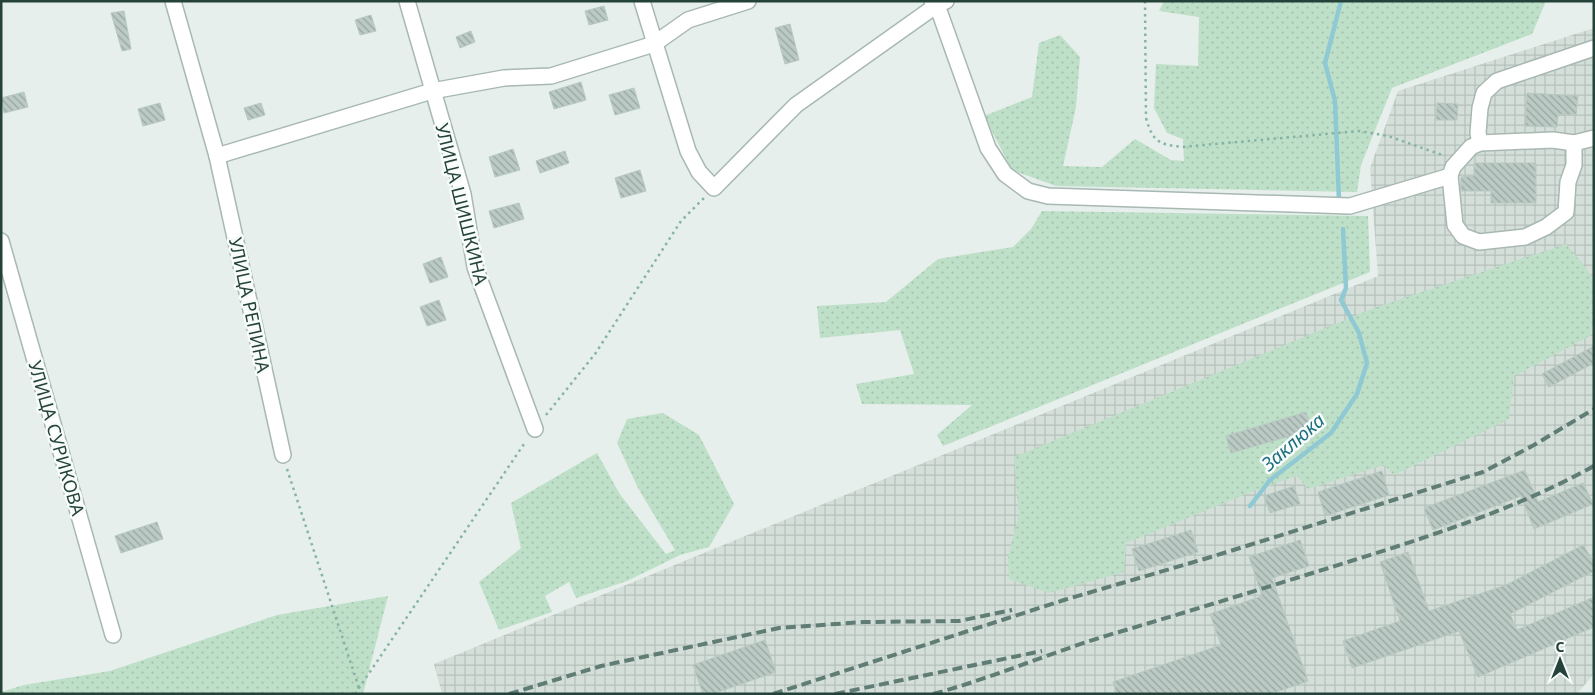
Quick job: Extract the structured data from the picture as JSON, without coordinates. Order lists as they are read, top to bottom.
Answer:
{
  "streets": {
    "lane": ["УЛИЦА ШИШКИНА", "УЛИЦА РЕПИНА", "УЛИЦА СУРИКОВА"]
  },
  "water": ["Заклюка"],
  "north": "top"
}
